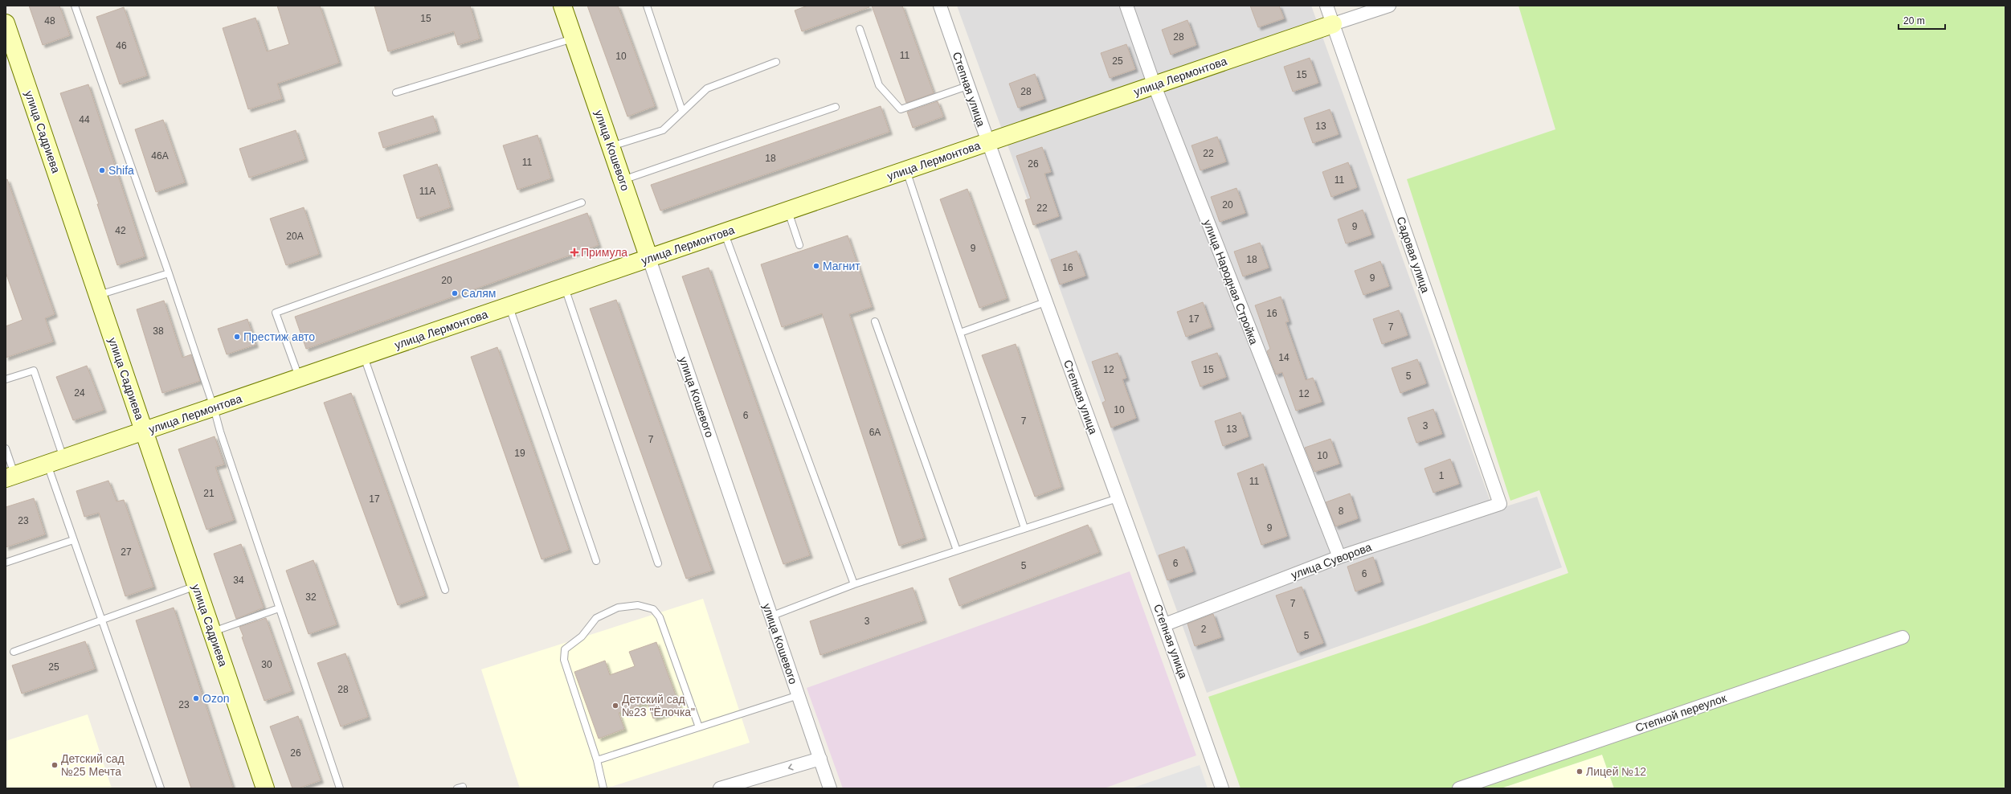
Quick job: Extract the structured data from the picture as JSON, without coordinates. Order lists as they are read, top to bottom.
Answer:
{
  "streets": {
    "street": [
      "улица Лермонтова",
      "Степная улица",
      "улица Садриева",
      "улица Кошевого",
      "Садовая улица",
      "улица Народная Стройка",
      "улица Суворова",
      "Степной переулок"
    ]
  },
  "crossings": [
    ["улица Лермонтова", "Степная улица"],
    ["улица Лермонтова", "улица Садриева"],
    ["улица Лермонтова", "улица Кошевого"],
    ["улица Лермонтова", "Садовая улица"],
    ["улица Лермонтова", "улица Народная Стройка"],
    ["Степная улица", "улица Суворова"],
    ["Садовая улица", "улица Суворова"],
    ["улица Народная Стройка", "улица Суворова"]
  ],
  "places": {
    "other": [
      "Shifa",
      "Магнит",
      "Салям",
      "Престиж авто",
      "Ozon",
      "Детский сад №23 \"Ёлочка\"",
      "Детский сад №25 Мечта",
      "Лицей №12"
    ],
    "health": ["Примула"]
  },
  "house_numbers": [
    "15",
    "48",
    "28",
    "46",
    "11",
    "10",
    "25",
    "15",
    "28",
    "44",
    "13",
    "22",
    "46А",
    "18",
    "11",
    "26",
    "11",
    "11А",
    "20",
    "22",
    "9",
    "42",
    "20А",
    "9",
    "18",
    "16",
    "9",
    "20",
    "16",
    "17",
    "7",
    "38",
    "14",
    "12",
    "15",
    "5",
    "24",
    "12",
    "10",
    "6",
    "7",
    "3",
    "13",
    "6А",
    "7",
    "19",
    "10",
    "1",
    "11",
    "21",
    "17",
    "8",
    "23",
    "9",
    "27",
    "6",
    "5",
    "6",
    "34",
    "32",
    "7",
    "3",
    "2",
    "5",
    "30",
    "25",
    "28",
    "23",
    "26"
  ],
  "scale_bar": "20 m"
}
